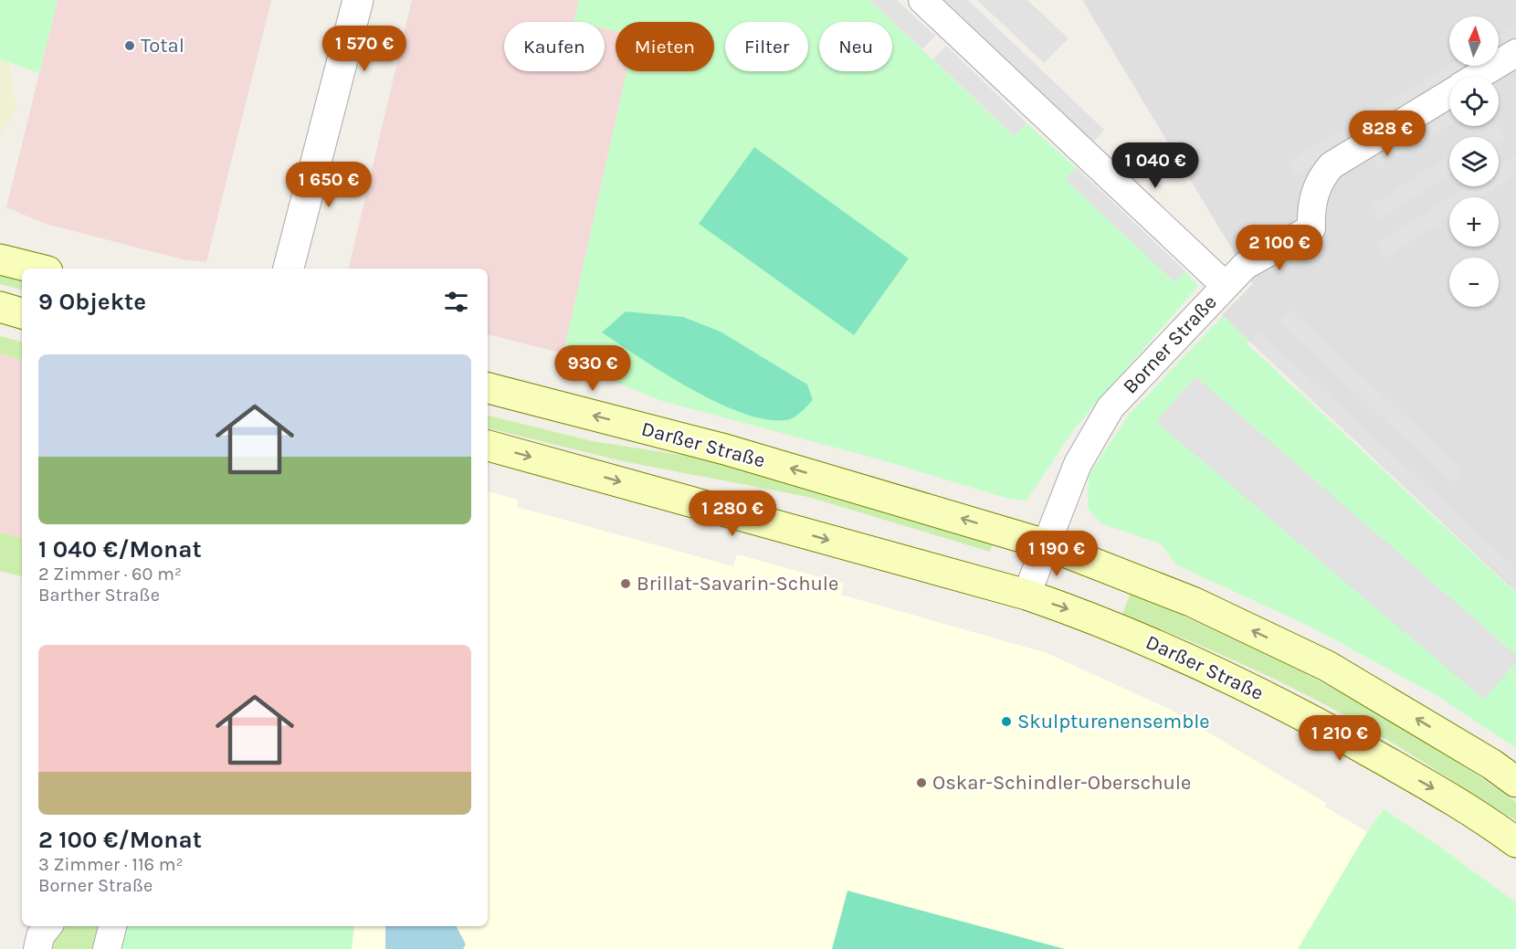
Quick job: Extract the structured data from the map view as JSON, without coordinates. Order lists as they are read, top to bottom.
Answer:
{
  "streets": {
    "main road": ["Darßer Straße"],
    "street": ["Borner Straße"]
  },
  "crossings": [
    ["Borner Straße", "Darßer Straße"]
  ],
  "places": [
    "Total",
    "Brillat-Savarin-Schule",
    "Skulpturenensemble",
    "Oskar-Schindler-Oberschule"
  ],
  "north": "top",
  "page": {
    "map_buttons": ["+", "−"],
    "chip": [
      "Kaufen",
      "Mieten",
      "Filter",
      "Neu"
    ],
    "price": [
      "1 570 €",
      "828 €",
      "1 040 €",
      "1 650 €",
      "2 100 €",
      "930 €",
      "1 280 €",
      "1 190 €",
      "1 210 €"
    ],
    "heading": "9 Objekte",
    "list": [
      {
        "name": "1 040 €/Monat",
        "note": "2 Zimmer · 60 m² · Barther Straße"
      },
      {
        "name": "2 100 €/Monat",
        "note": "3 Zimmer · 116 m² · Borner Straße"
      }
    ]
  }
}
